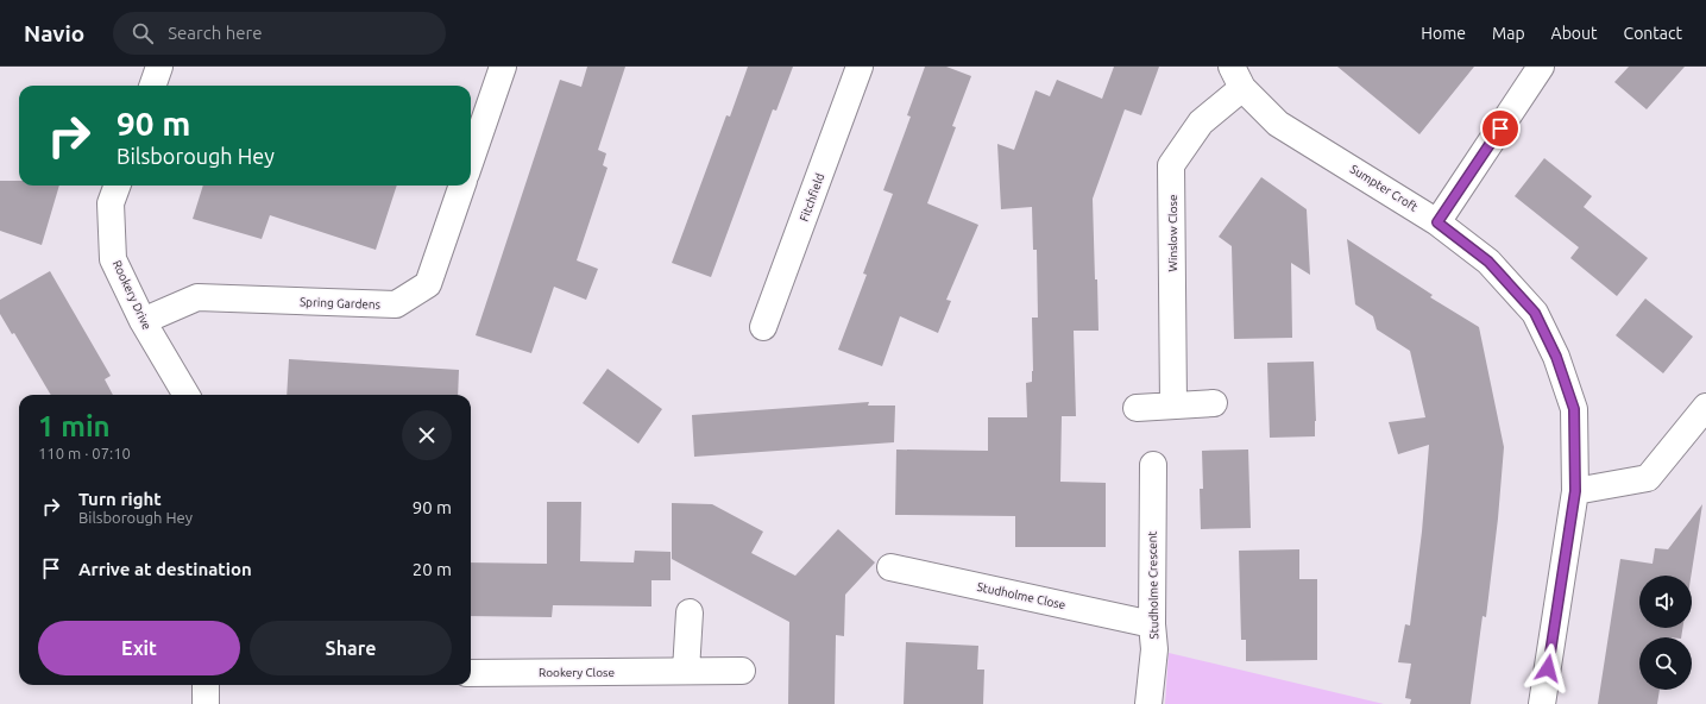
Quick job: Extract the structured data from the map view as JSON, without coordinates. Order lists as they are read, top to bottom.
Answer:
{
  "streets": {
    "street": [
      "Sumpter Croft",
      "Fitchfield",
      "Winslow Close",
      "Rookery Drive",
      "Spring Gardens",
      "Studholme Crescent",
      "Studholme Close",
      "Rookery Close"
    ]
  },
  "crossings": [
    ["Sumpter Croft", "Winslow Close"],
    ["Rookery Drive", "Spring Gardens"],
    ["Studholme Crescent", "Studholme Close"]
  ],
  "page": {
    "header": "Navio",
    "search": "Search here",
    "nav": [
      "Home",
      "Map",
      "About",
      "Contact"
    ],
    "turn": ["90 m", "Bilsborough Hey"],
    "heading": ["1 min", "110 m · 07:10"],
    "list": [
      {
        "name": "Turn right",
        "note": "Bilsborough Hey",
        "value": "90 m"
      },
      {
        "name": "Arrive at destination",
        "value": "20 m"
      }
    ],
    "buttons": ["Exit", "Share"]
  }
}
